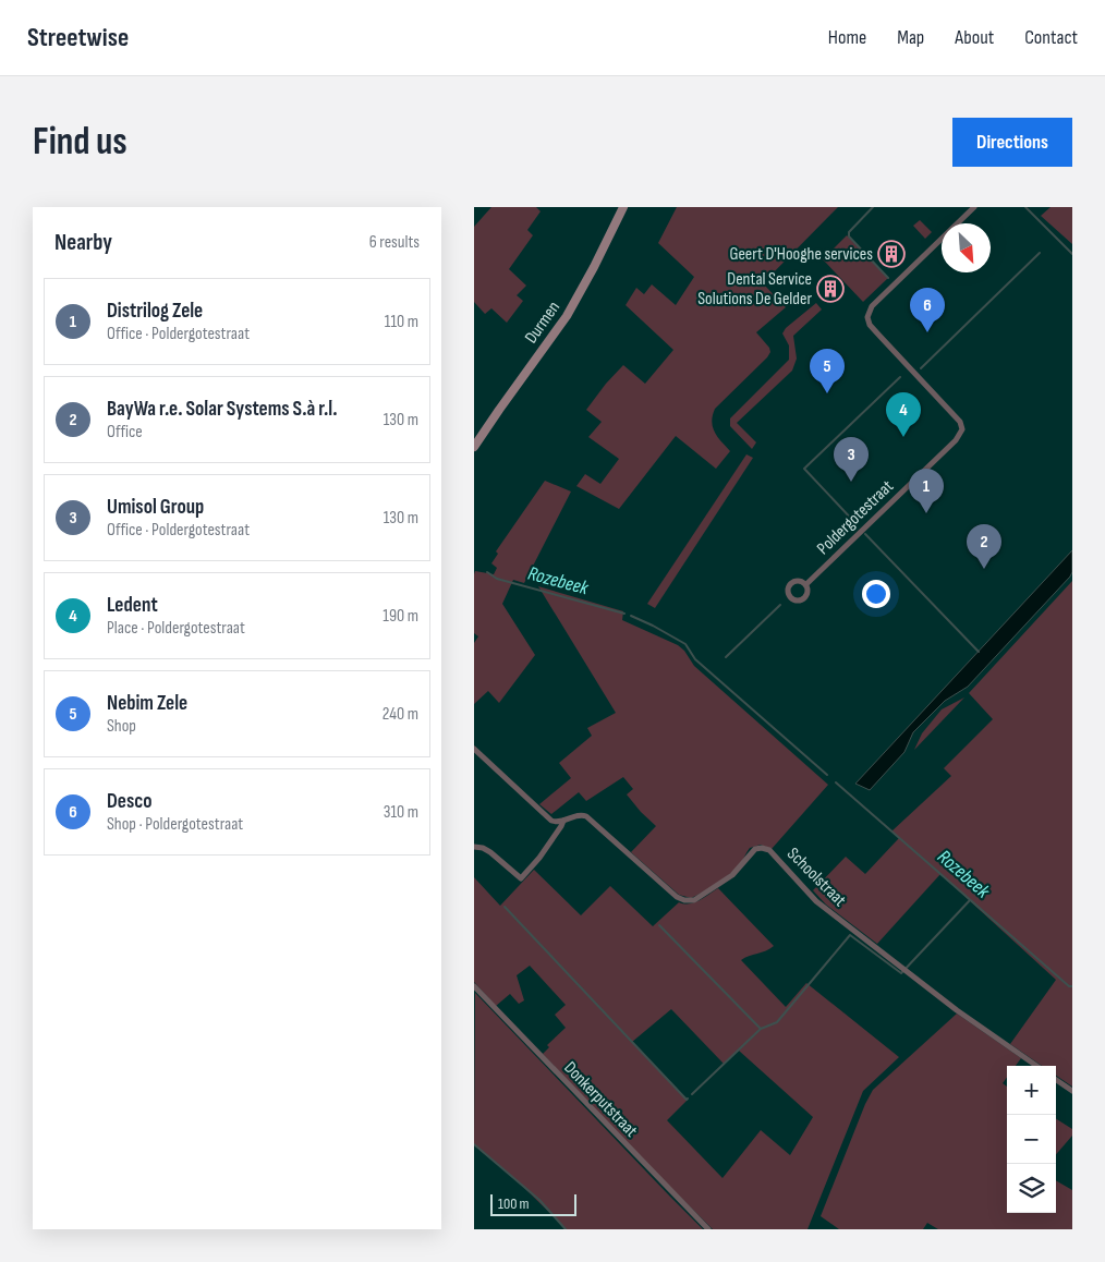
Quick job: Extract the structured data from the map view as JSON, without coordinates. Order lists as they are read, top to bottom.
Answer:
{
  "streets": {
    "street": [
      "Durmen",
      "Poldergotestraat",
      "Schoolstraat",
      "Donkerputstraat"
    ]
  },
  "water": ["Rozebeek"],
  "places": {
    "building": ["Geert D'Hooghe services", "Dental Service Solutions De Gelder"]
  },
  "scale_bar": "100 m",
  "north": "bottom right",
  "page": {
    "header": "Streetwise",
    "nav": [
      "Home",
      "Map",
      "About",
      "Contact"
    ],
    "buttons": "Directions",
    "title": "Find us",
    "heading": ["Nearby", "6 results"],
    "list": [
      {
        "mark": "1",
        "name": "Distrilog Zele",
        "note": "Office · Poldergotestraat",
        "value": "110 m"
      },
      {
        "mark": "2",
        "name": "BayWa r.e. Solar Systems S.à r.l.",
        "note": "Office",
        "value": "130 m"
      },
      {
        "mark": "3",
        "name": "Umisol Group",
        "note": "Office · Poldergotestraat",
        "value": "130 m"
      },
      {
        "mark": "4",
        "name": "Ledent",
        "note": "Place · Poldergotestraat",
        "value": "190 m"
      },
      {
        "mark": "5",
        "name": "Nebim Zele",
        "note": "Shop",
        "value": "240 m"
      },
      {
        "mark": "6",
        "name": "Desco",
        "note": "Shop · Poldergotestraat",
        "value": "310 m"
      }
    ],
    "pins": [
      "6",
      "5",
      "4",
      "3",
      "1",
      "2"
    ],
    "map_buttons": ["+", "−"],
    "scale": "100 m"
  }
}
